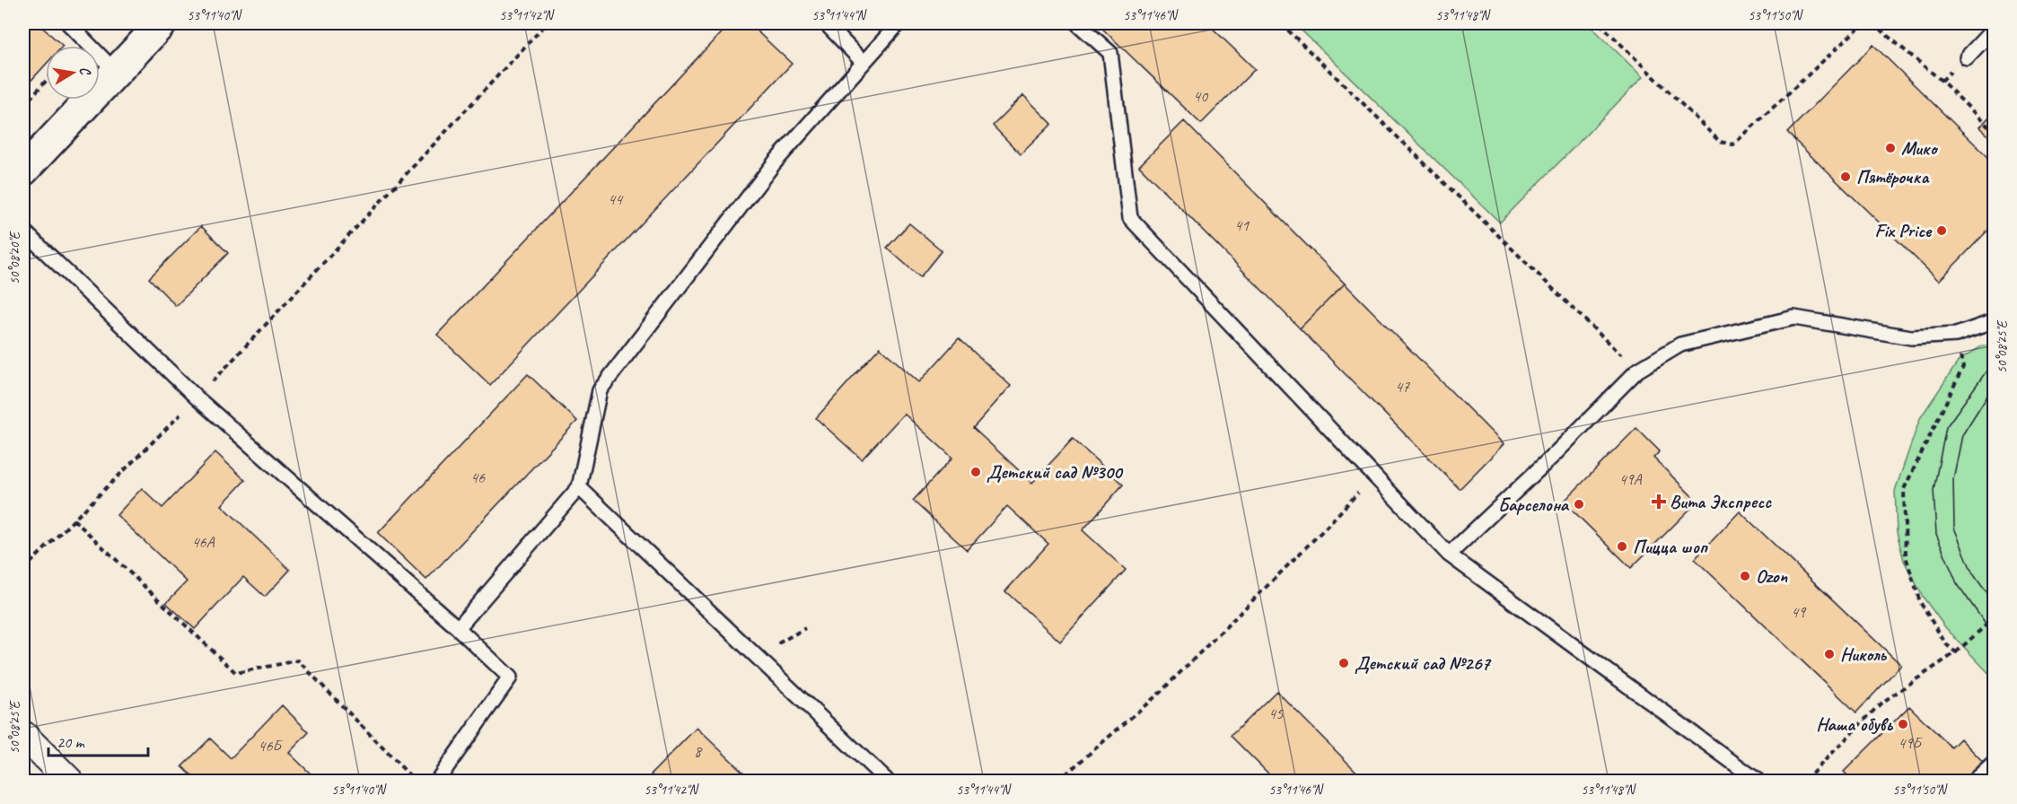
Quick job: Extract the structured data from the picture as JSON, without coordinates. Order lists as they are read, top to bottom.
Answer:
{
  "places": {
    "other": [
      "Мико",
      "Пятёрочка",
      "Fix Price",
      "Детский сад №300",
      "Барселона",
      "Пицца шоп",
      "Ozon",
      "Николь",
      "Детский сад №267",
      "Наша обувь"
    ],
    "health": ["Вита Экспресс"]
  },
  "house_numbers": [
    "40",
    "44",
    "41",
    "47",
    "46",
    "49А",
    "46А",
    "49",
    "45",
    "49Б",
    "46Б",
    "8"
  ],
  "scale_bar": "20 m",
  "north": "right",
  "coordinates": [
    "53°11'40\"N",
    "53°11'42\"N",
    "53°11'44\"N",
    "53°11'46\"N",
    "53°11'48\"N",
    "53°11'50\"N",
    "50°08'20\"E",
    "50°08'25\"E"
  ]
}
